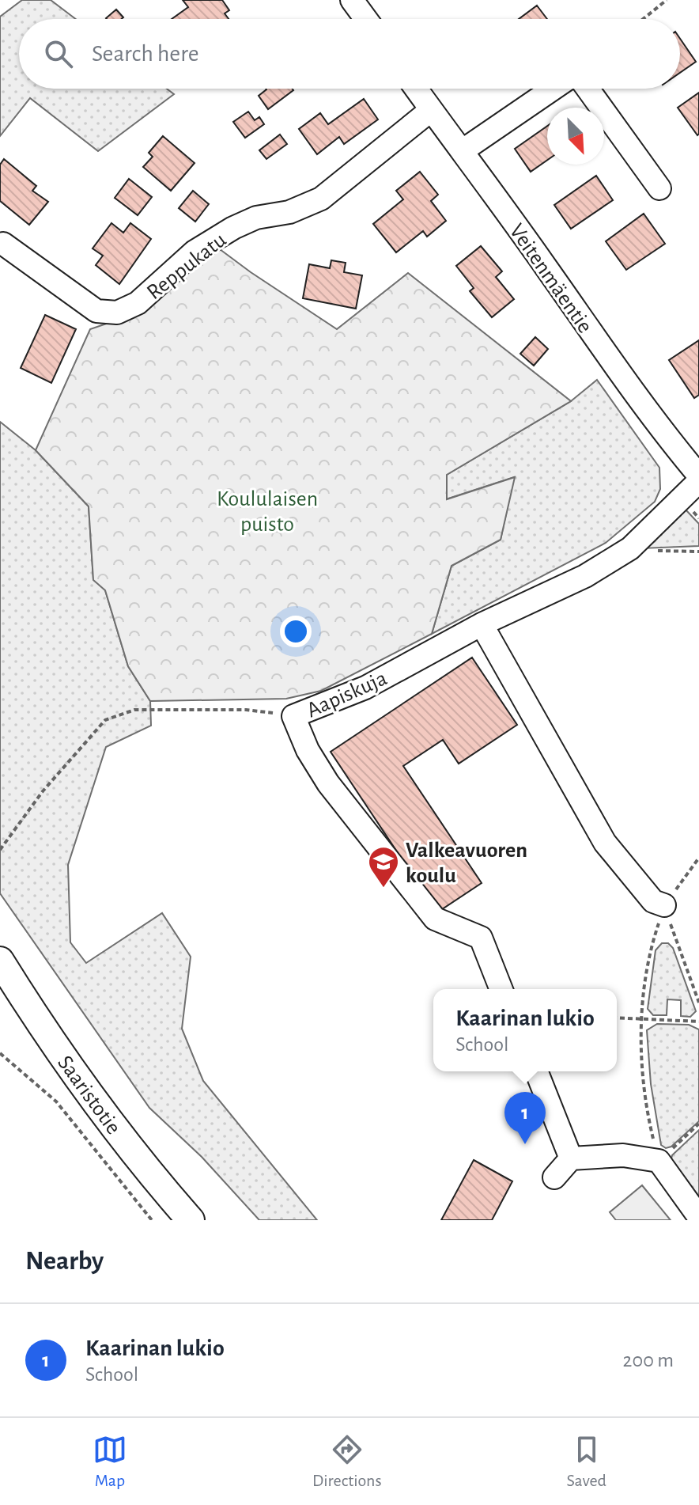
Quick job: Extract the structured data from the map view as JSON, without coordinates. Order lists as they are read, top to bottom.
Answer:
{
  "streets": {
    "main road": ["Saaristotie"],
    "street": ["Reppukatu", "Veitenmäentie", "Aapiskuja"]
  },
  "crossings": [
    ["Reppukatu", "Veitenmäentie"]
  ],
  "parks": ["Koululaisen puisto"],
  "places": {
    "school or university": ["Valkeavuoren koulu"]
  },
  "north": "bottom right",
  "page": {
    "search": "Search here",
    "popup": ["Kaarinan lukio", "School"],
    "pins": "1",
    "heading": "Nearby",
    "list": [
      {
        "mark": "1",
        "name": "Kaarinan lukio",
        "note": "School",
        "value": "200 m"
      }
    ],
    "nav": ["Map", "Directions", "Saved"]
  }
}
